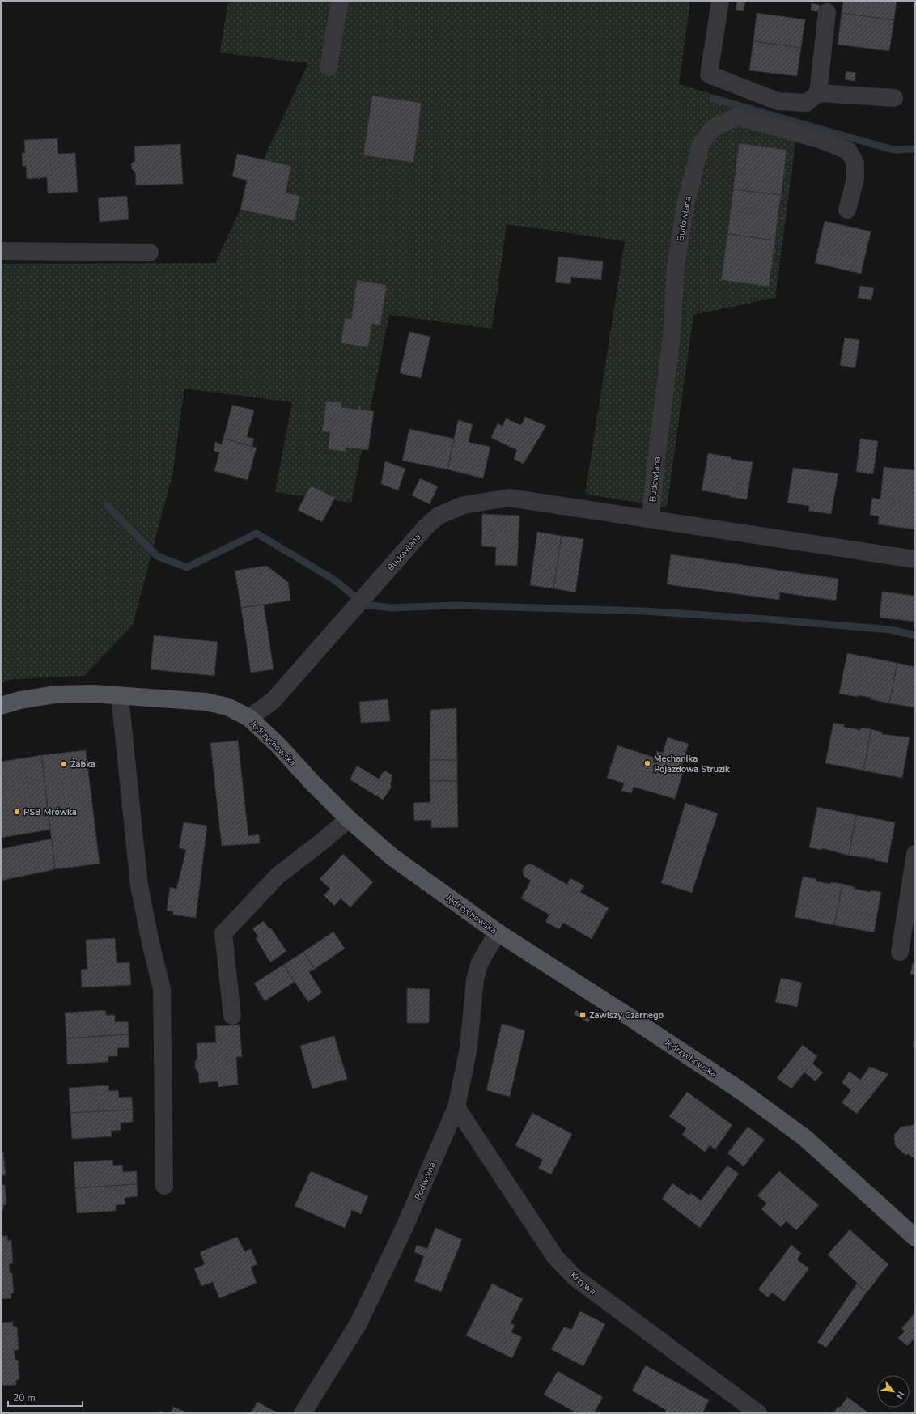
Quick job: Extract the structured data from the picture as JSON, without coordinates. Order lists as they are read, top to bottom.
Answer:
{
  "streets": {
    "main road": ["Jędrzychowska"],
    "street": ["Budowlana", "Podwójna", "Krzywa"]
  },
  "crossings": [
    ["Budowlana", "Jędrzychowska"],
    ["Jędrzychowska", "Podwójna"],
    ["Podwójna", "Krzywa"]
  ],
  "places": {
    "other": ["Mechanika Pojazdowa Struzik", "Żabka", "PSB Mrówka"],
    "transit": ["Zawiszy Czarnego"]
  },
  "scale_bar": "20 m",
  "north": "bottom right"
}
